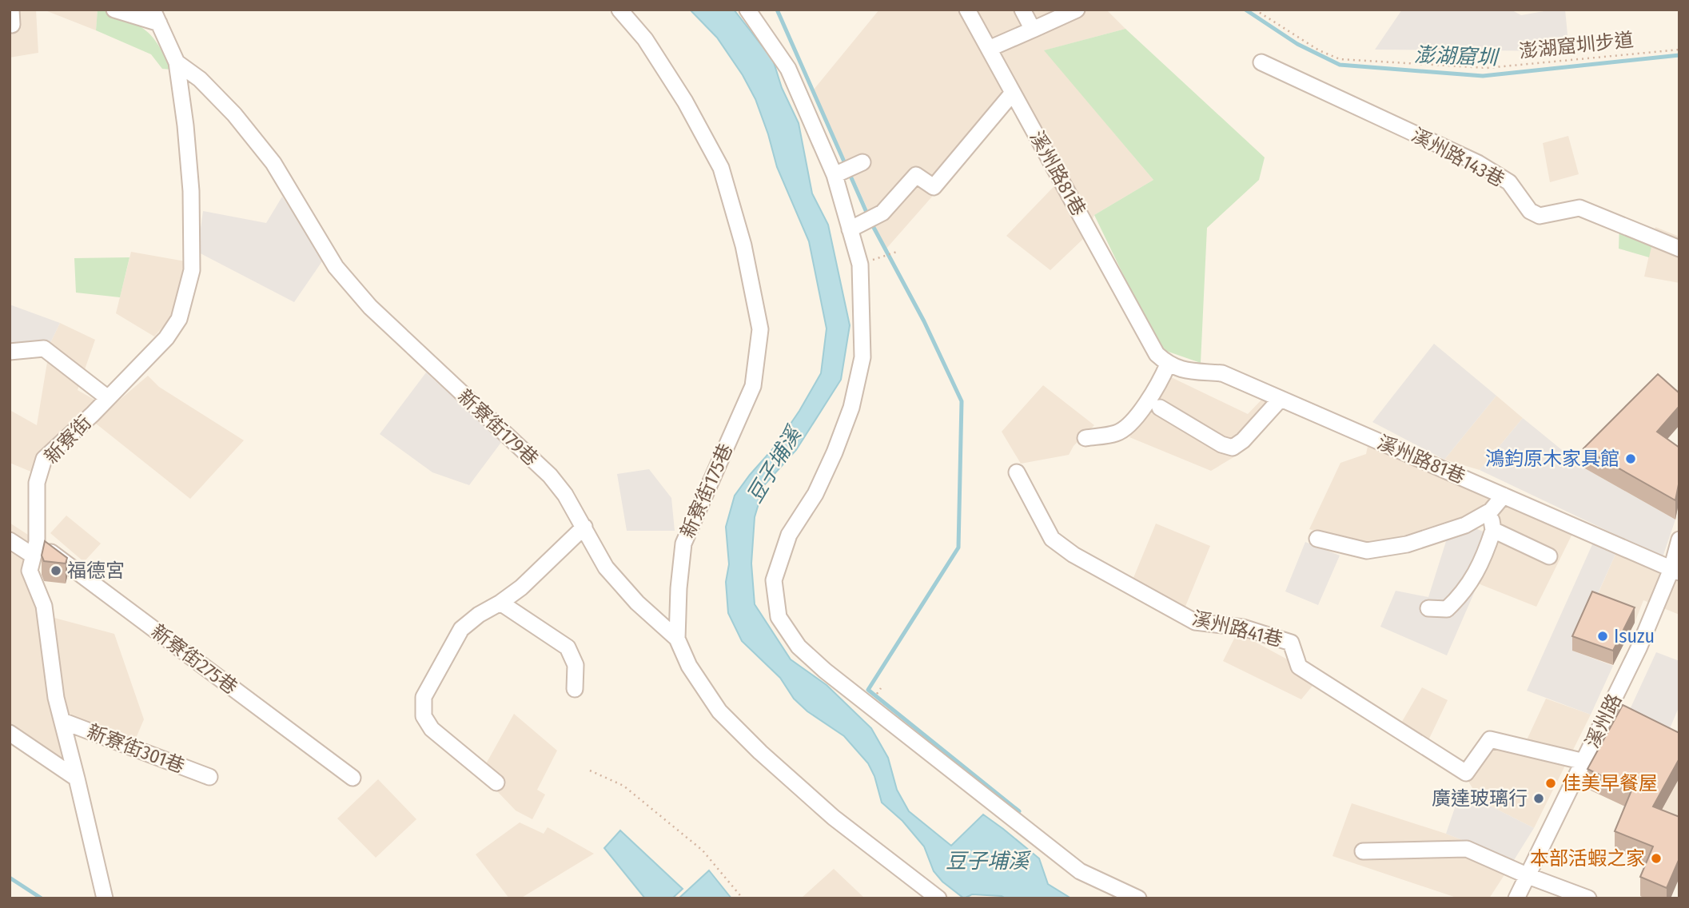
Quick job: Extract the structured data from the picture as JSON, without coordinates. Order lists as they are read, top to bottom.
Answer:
{
  "streets": {
    "street": [
      "溪州路143巷",
      "溪州路81巷",
      "新寮街179巷",
      "新寮街",
      "新寮街175巷",
      "溪州路41巷",
      "新寮街275巷",
      "溪州路",
      "新寮街301巷"
    ],
    "path": ["澎湖窟圳步道"]
  },
  "crossings": [
    ["溪州路81巷", "溪州路"],
    ["新寮街179巷", "新寮街"],
    ["新寮街179巷", "新寮街175巷"],
    ["新寮街", "新寮街275巷"],
    ["新寮街", "新寮街301巷"],
    ["溪州路41巷", "溪州路"]
  ],
  "water": ["澎湖窟圳", "豆子埔溪"],
  "places": [
    "鴻鈞原木家具館",
    "福德宮",
    "Isuzu",
    "佳美早餐屋",
    "廣達玻璃行",
    "本部活蝦之家"
  ]
}
